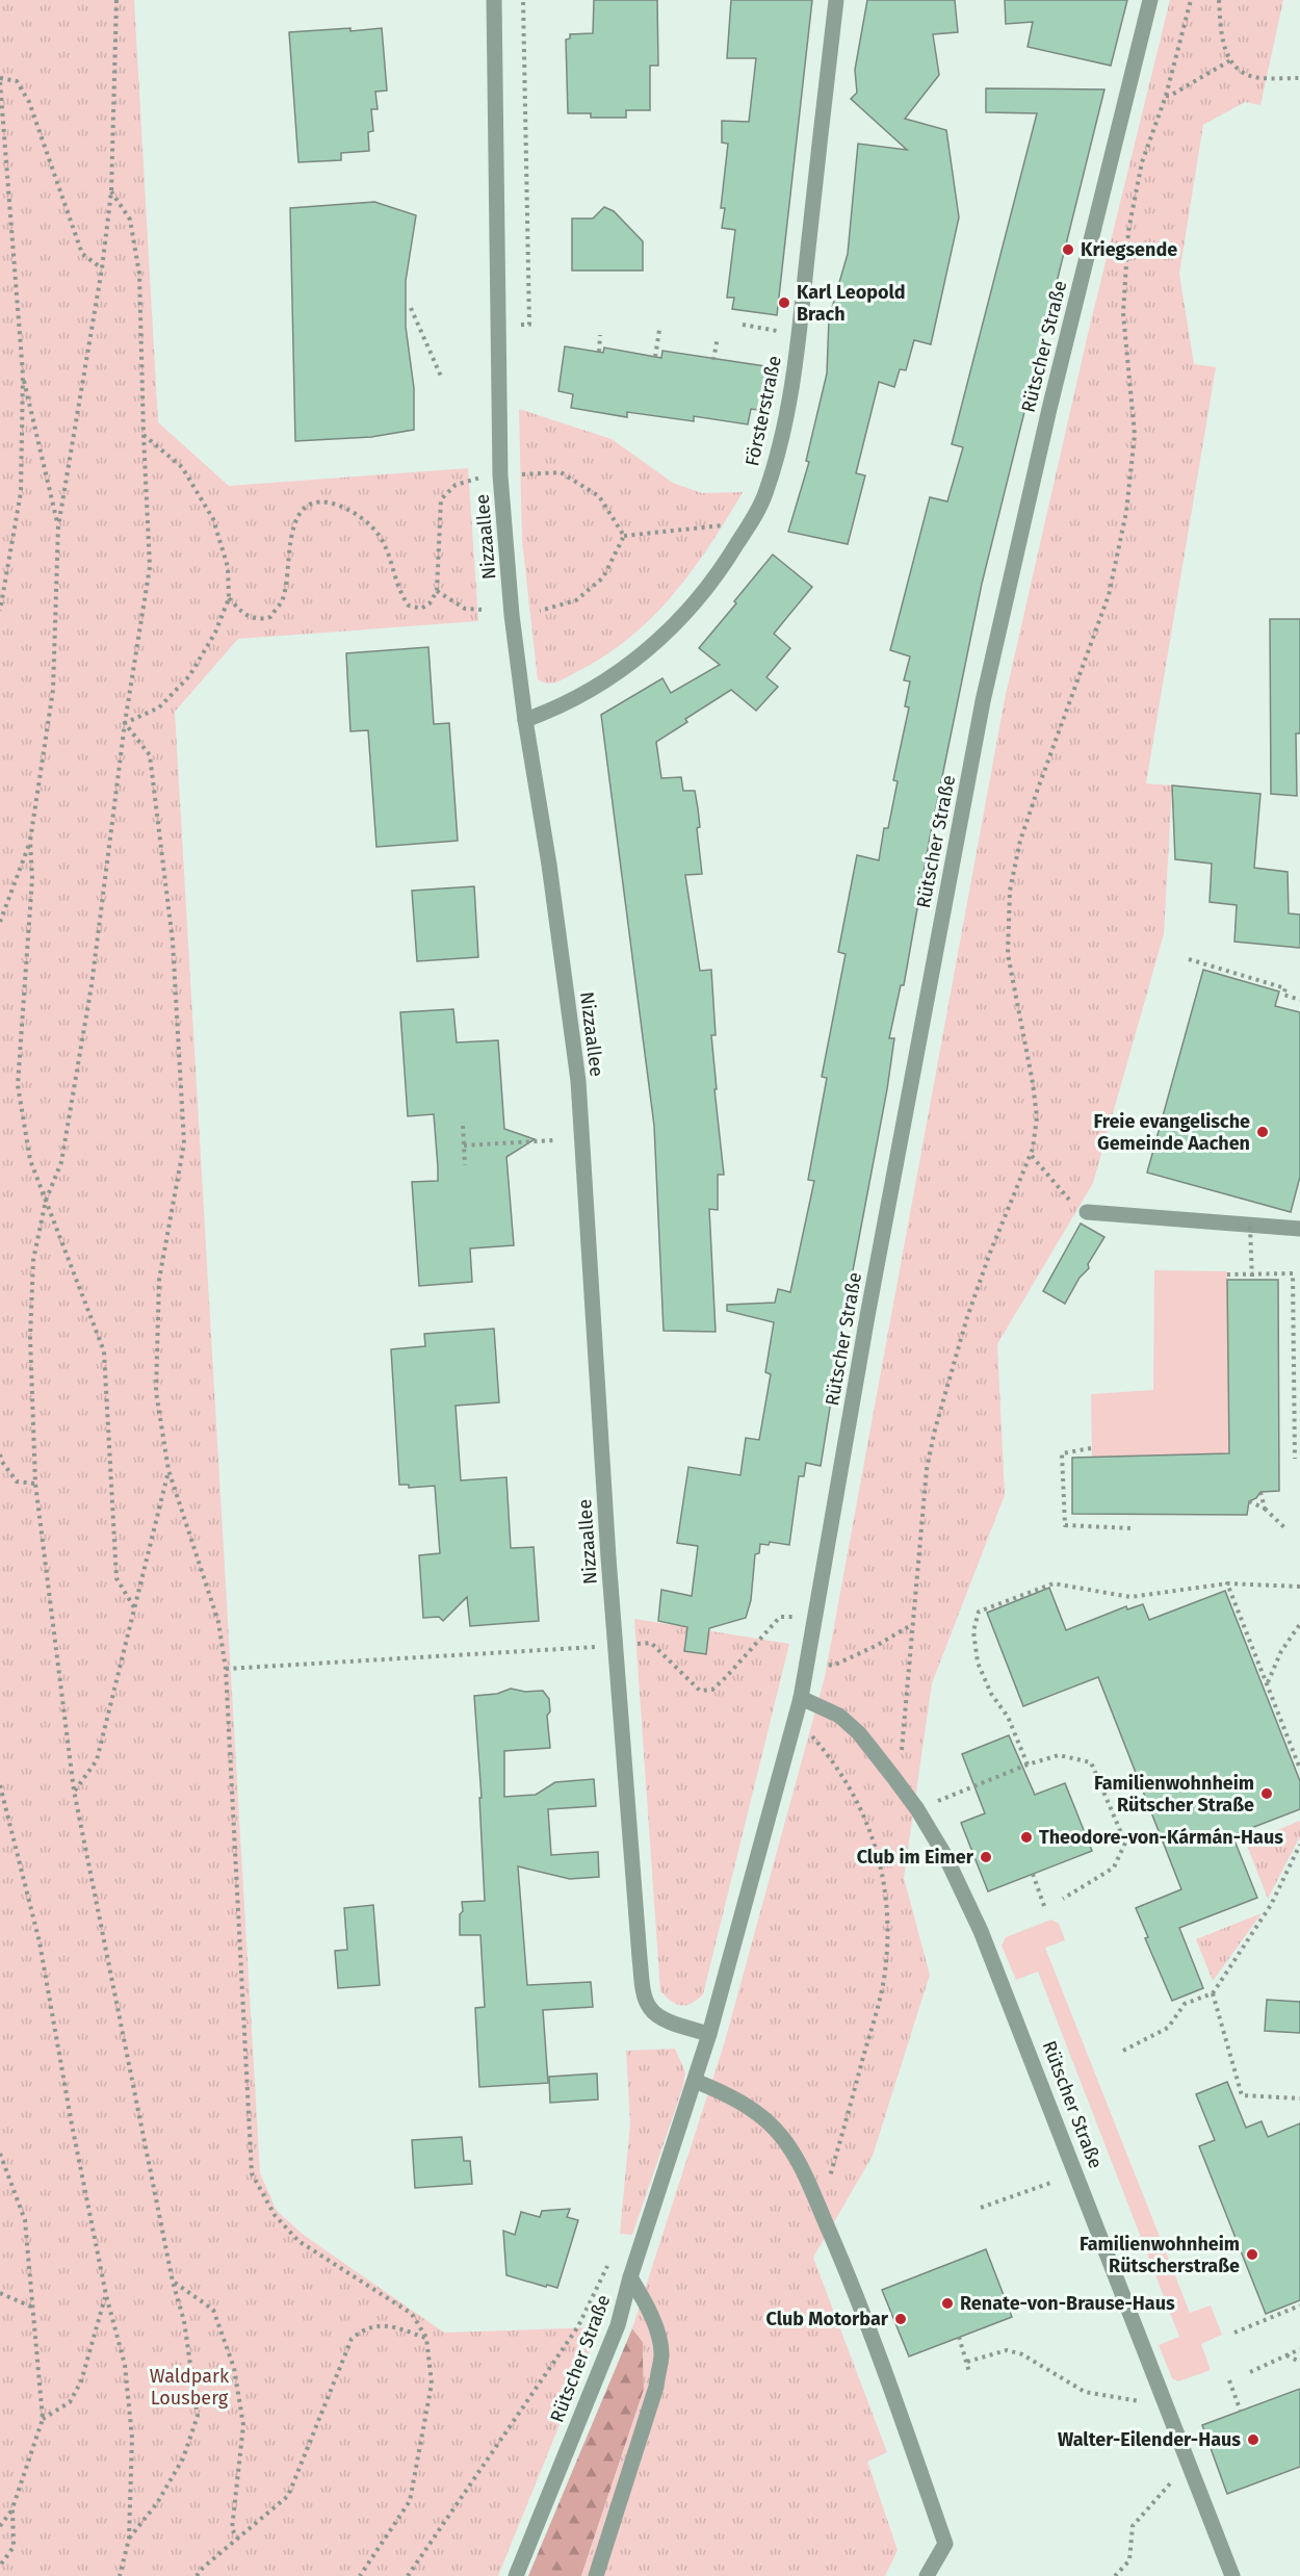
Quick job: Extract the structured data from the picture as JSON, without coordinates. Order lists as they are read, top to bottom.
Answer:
{
  "streets": {
    "street": ["Rütscher Straße", "Försterstraße", "Nizzaallee"]
  },
  "crossings": [
    ["Rütscher Straße", "Nizzaallee"],
    ["Försterstraße", "Nizzaallee"]
  ],
  "parks": ["Waldpark Lousberg"],
  "places": [
    "Kriegsende",
    "Karl Leopold Brach",
    "Freie evangelische Gemeinde Aachen",
    "Familienwohnheim Rütscher Straße",
    "Theodore-von-Kármán-Haus",
    "Club im Eimer",
    "Familienwohnheim Rütscherstraße",
    "Renate-von-Brause-Haus",
    "Club Motorbar",
    "Walter-Eilender-Haus"
  ]
}
